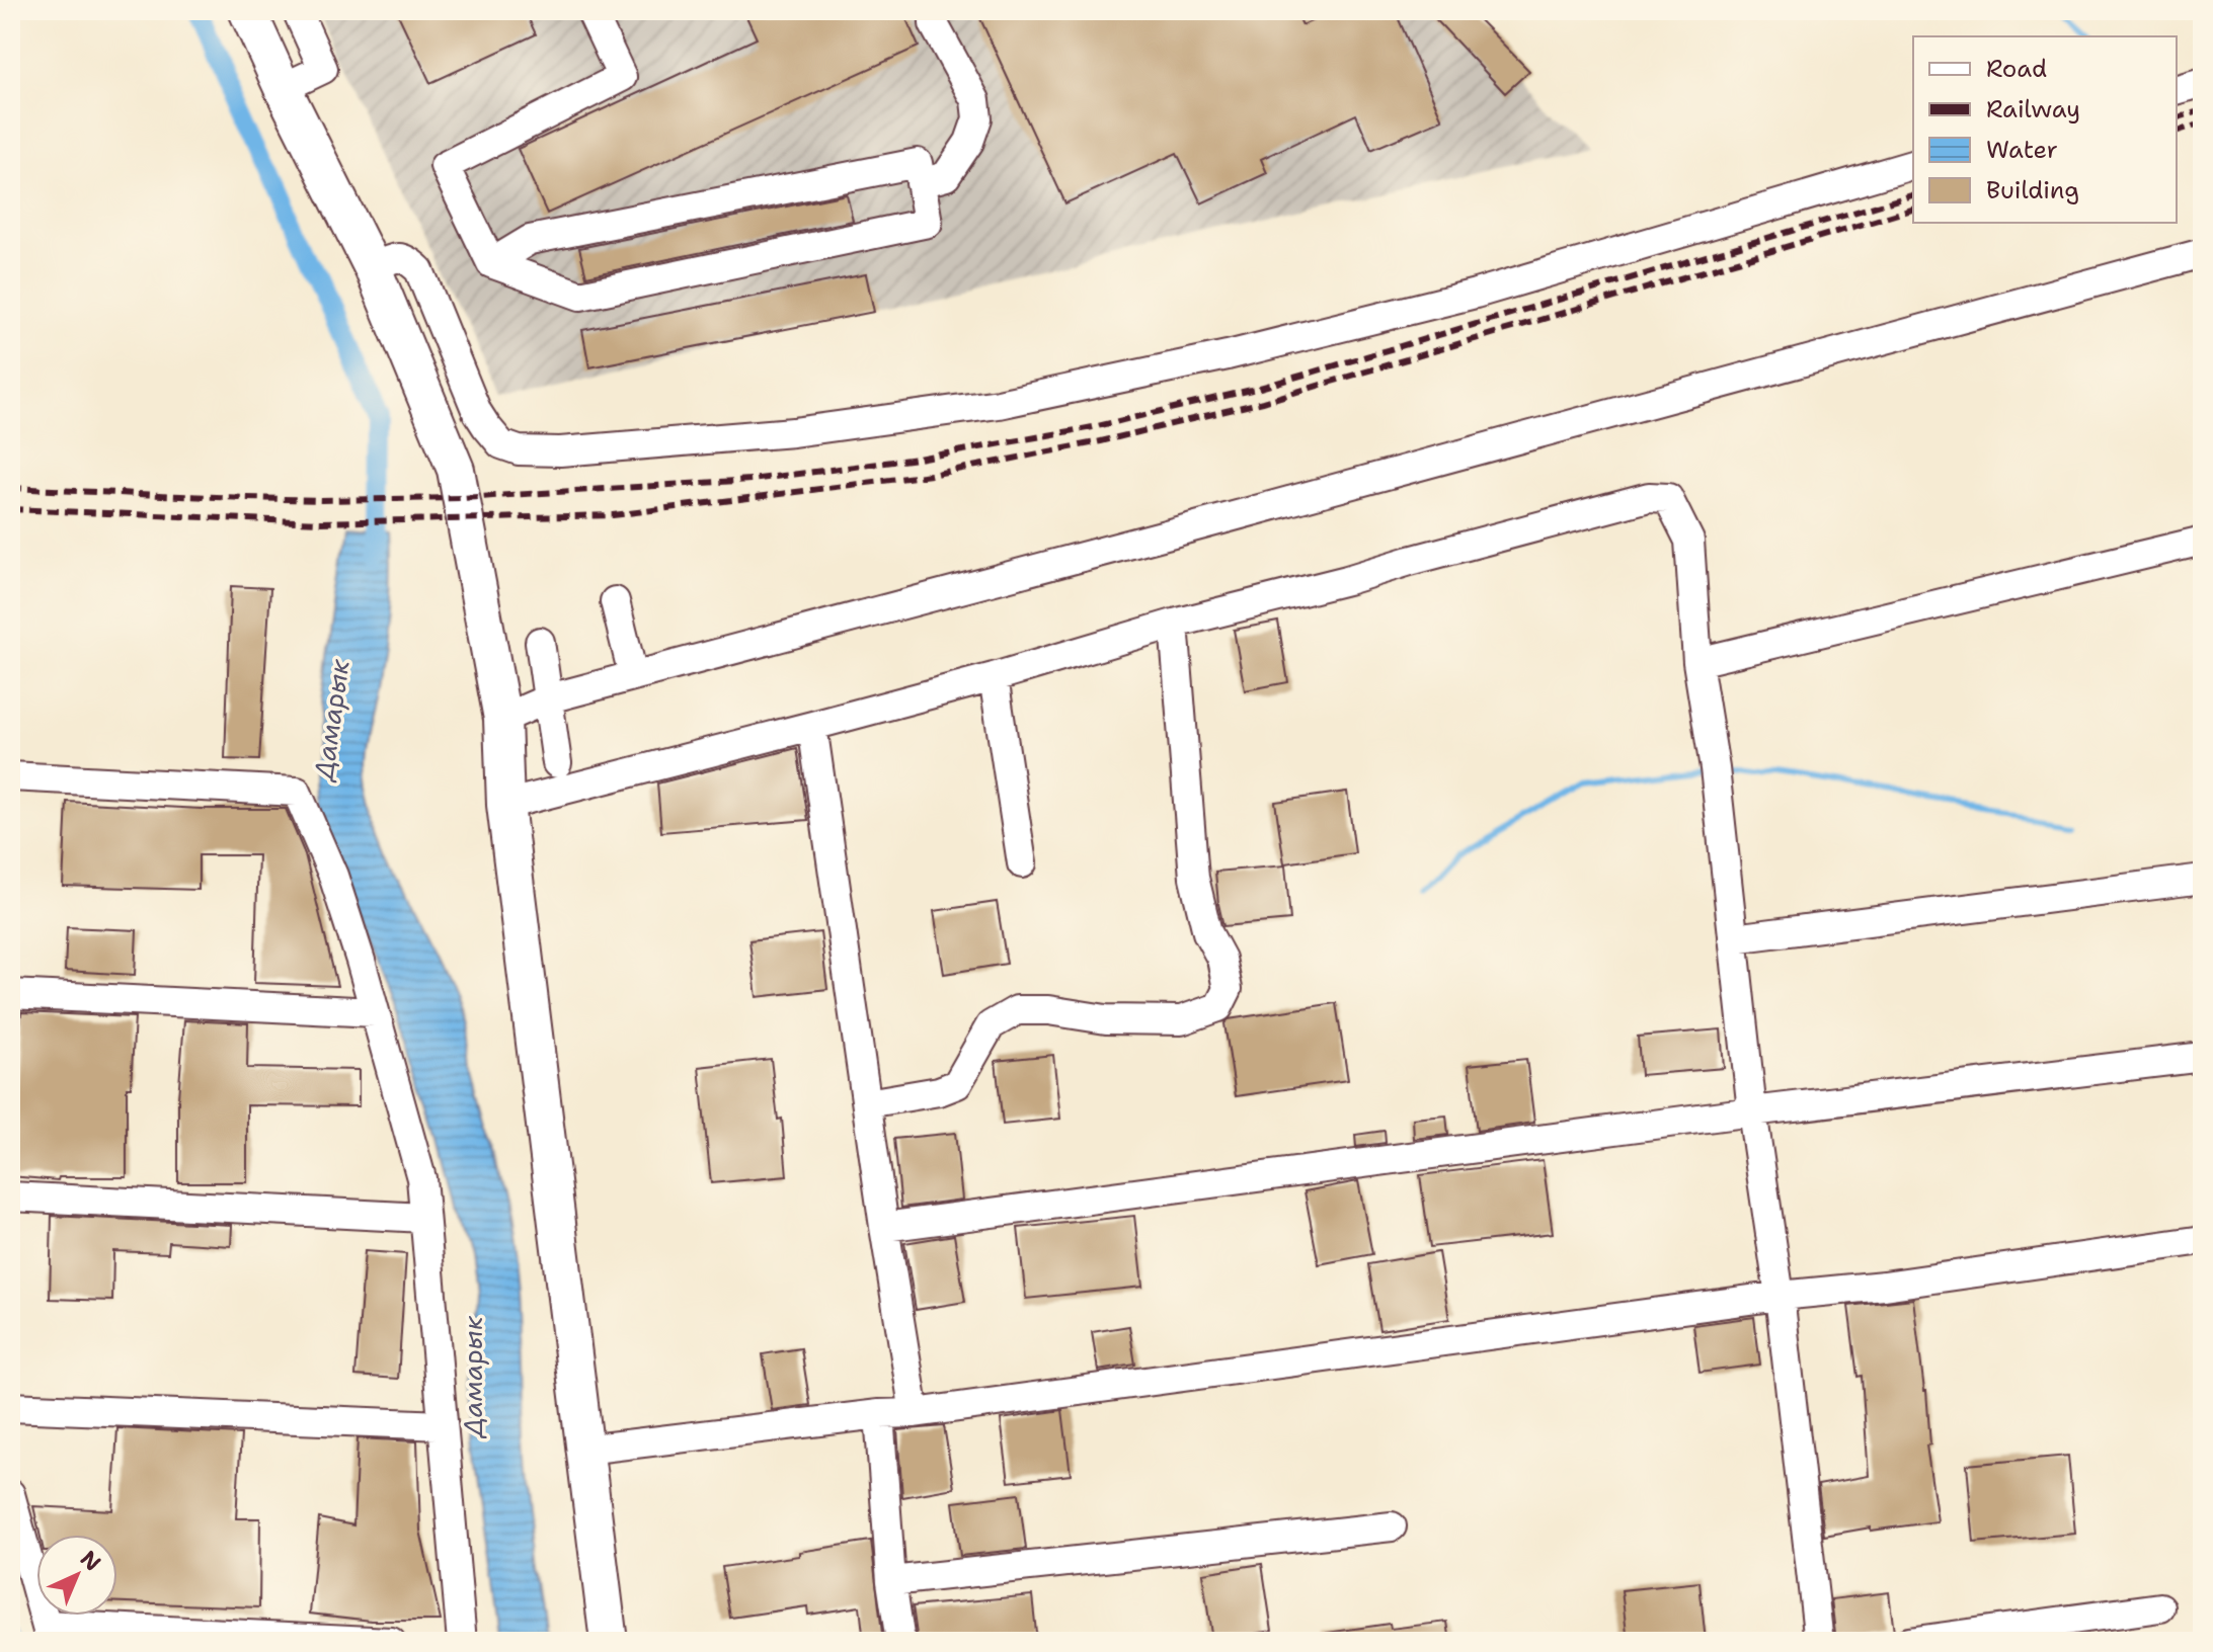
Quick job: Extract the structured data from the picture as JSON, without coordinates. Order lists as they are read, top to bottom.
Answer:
{
  "water": ["Дамарык"],
  "legend": [
    "Road",
    "Railway",
    "Water",
    "Building"
  ],
  "north": "top right"
}
